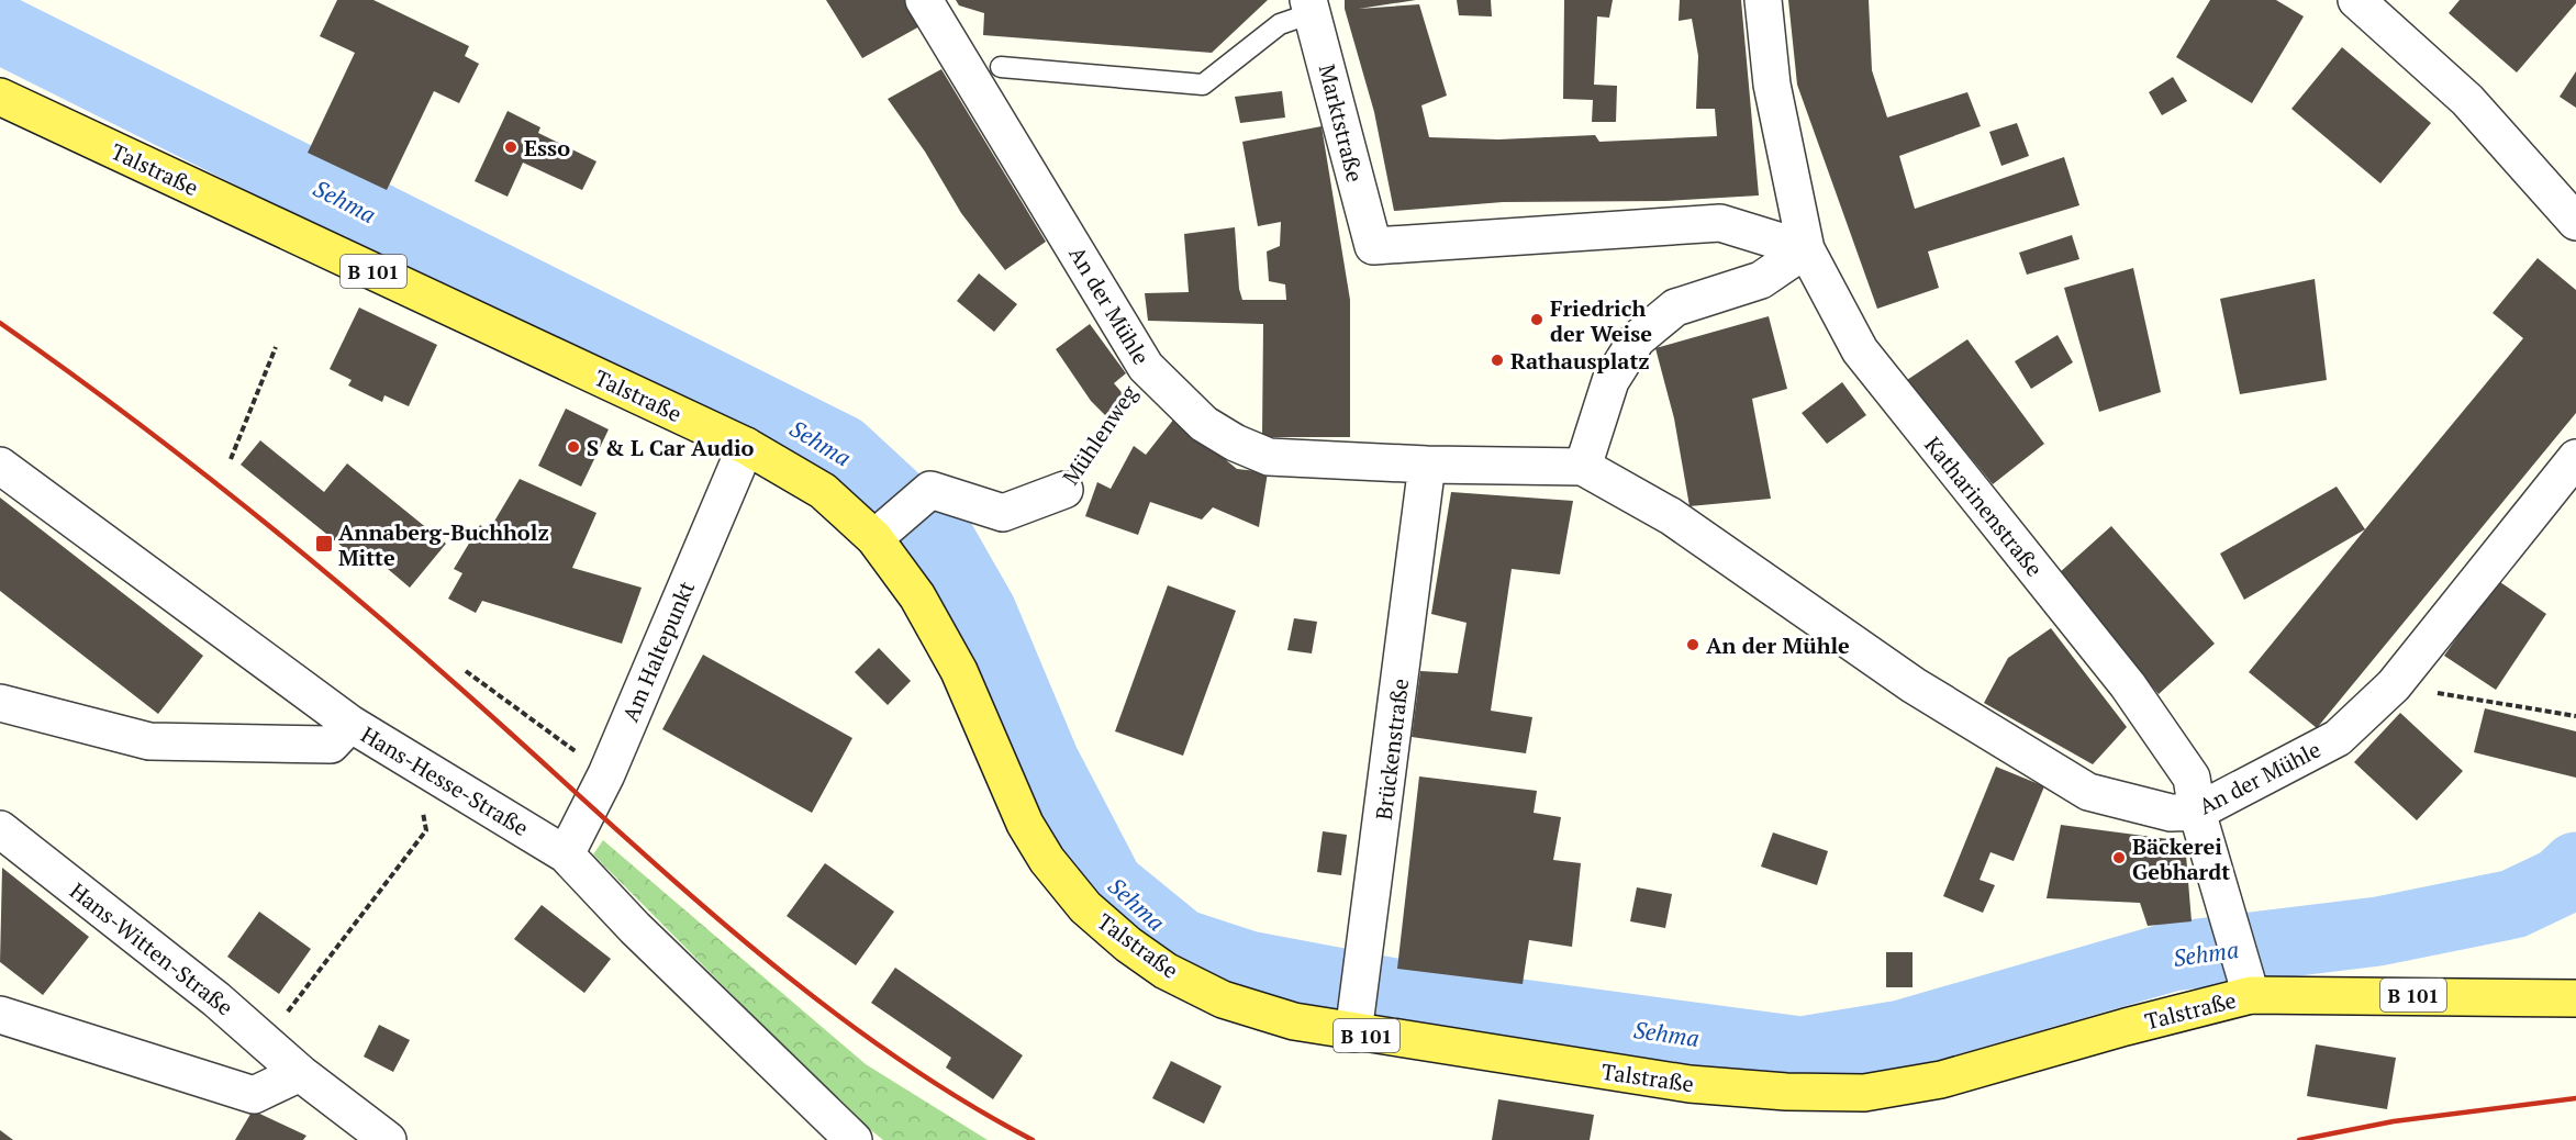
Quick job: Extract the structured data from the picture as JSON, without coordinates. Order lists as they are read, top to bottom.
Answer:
{
  "streets": {
    "main road": ["Talstraße", "B 101"],
    "street": [
      "Marktstraße",
      "An der Mühle",
      "Mühlenweg",
      "Katharinenstraße",
      "Am Haltepunkt",
      "Brückenstraße",
      "Hans-Hesse-Straße",
      "Hans-Witten-Straße"
    ]
  },
  "crossings": [
    ["Marktstraße", "Katharinenstraße"],
    ["Talstraße", "Mühlenweg"],
    ["Talstraße", "Katharinenstraße"],
    ["Talstraße", "Am Haltepunkt"],
    ["Talstraße", "Brückenstraße"],
    ["An der Mühle", "Mühlenweg"],
    ["An der Mühle", "Katharinenstraße"],
    ["An der Mühle", "Brückenstraße"],
    ["Am Haltepunkt", "Hans-Hesse-Straße"]
  ],
  "water": ["Sehma"],
  "places": {
    "other": [
      "Esso",
      "Friedrich der Weise",
      "Rathausplatz",
      "S & L Car Audio",
      "An der Mühle",
      "Bäckerei Gebhardt"
    ],
    "transit": ["Annaberg-Buchholz Mitte"]
  }
}
